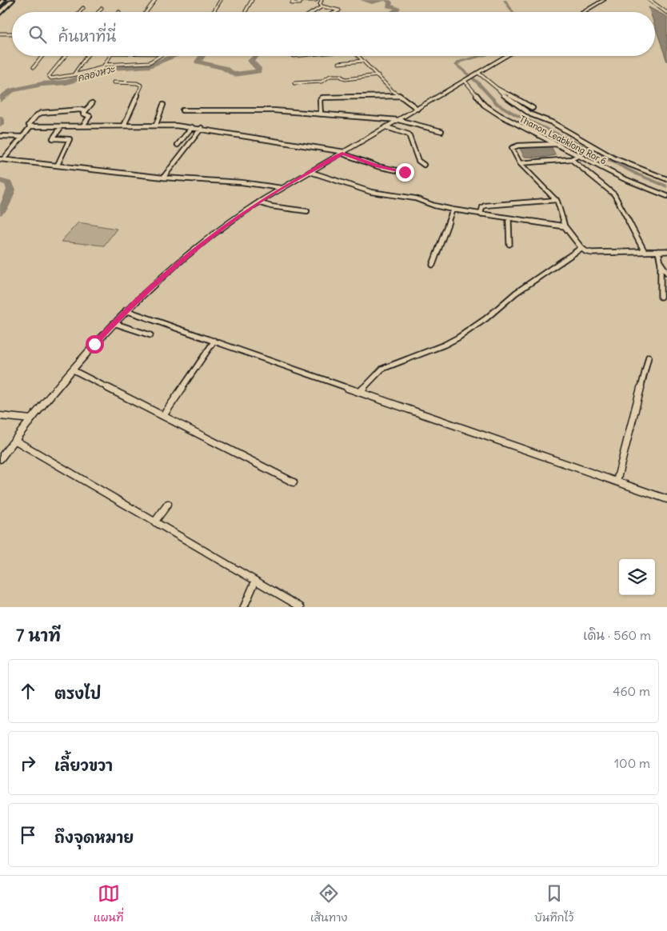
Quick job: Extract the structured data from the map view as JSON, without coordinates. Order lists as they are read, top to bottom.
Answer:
{
  "streets": {
    "street": ["Thanon Leabklong Ror 6"]
  },
  "water": ["คลองหวะ"],
  "page": {
    "search": "ค้นหาที่นี่",
    "heading": ["7 นาที", "เดิน · 560 m"],
    "list": [
      ["ตรงไป", "460 m"],
      ["เลี้ยวขวา", "100 m"],
      "ถึงจุดหมาย"
    ],
    "nav": ["แผนที่", "เส้นทาง", "บันทึกไว้"]
  }
}
